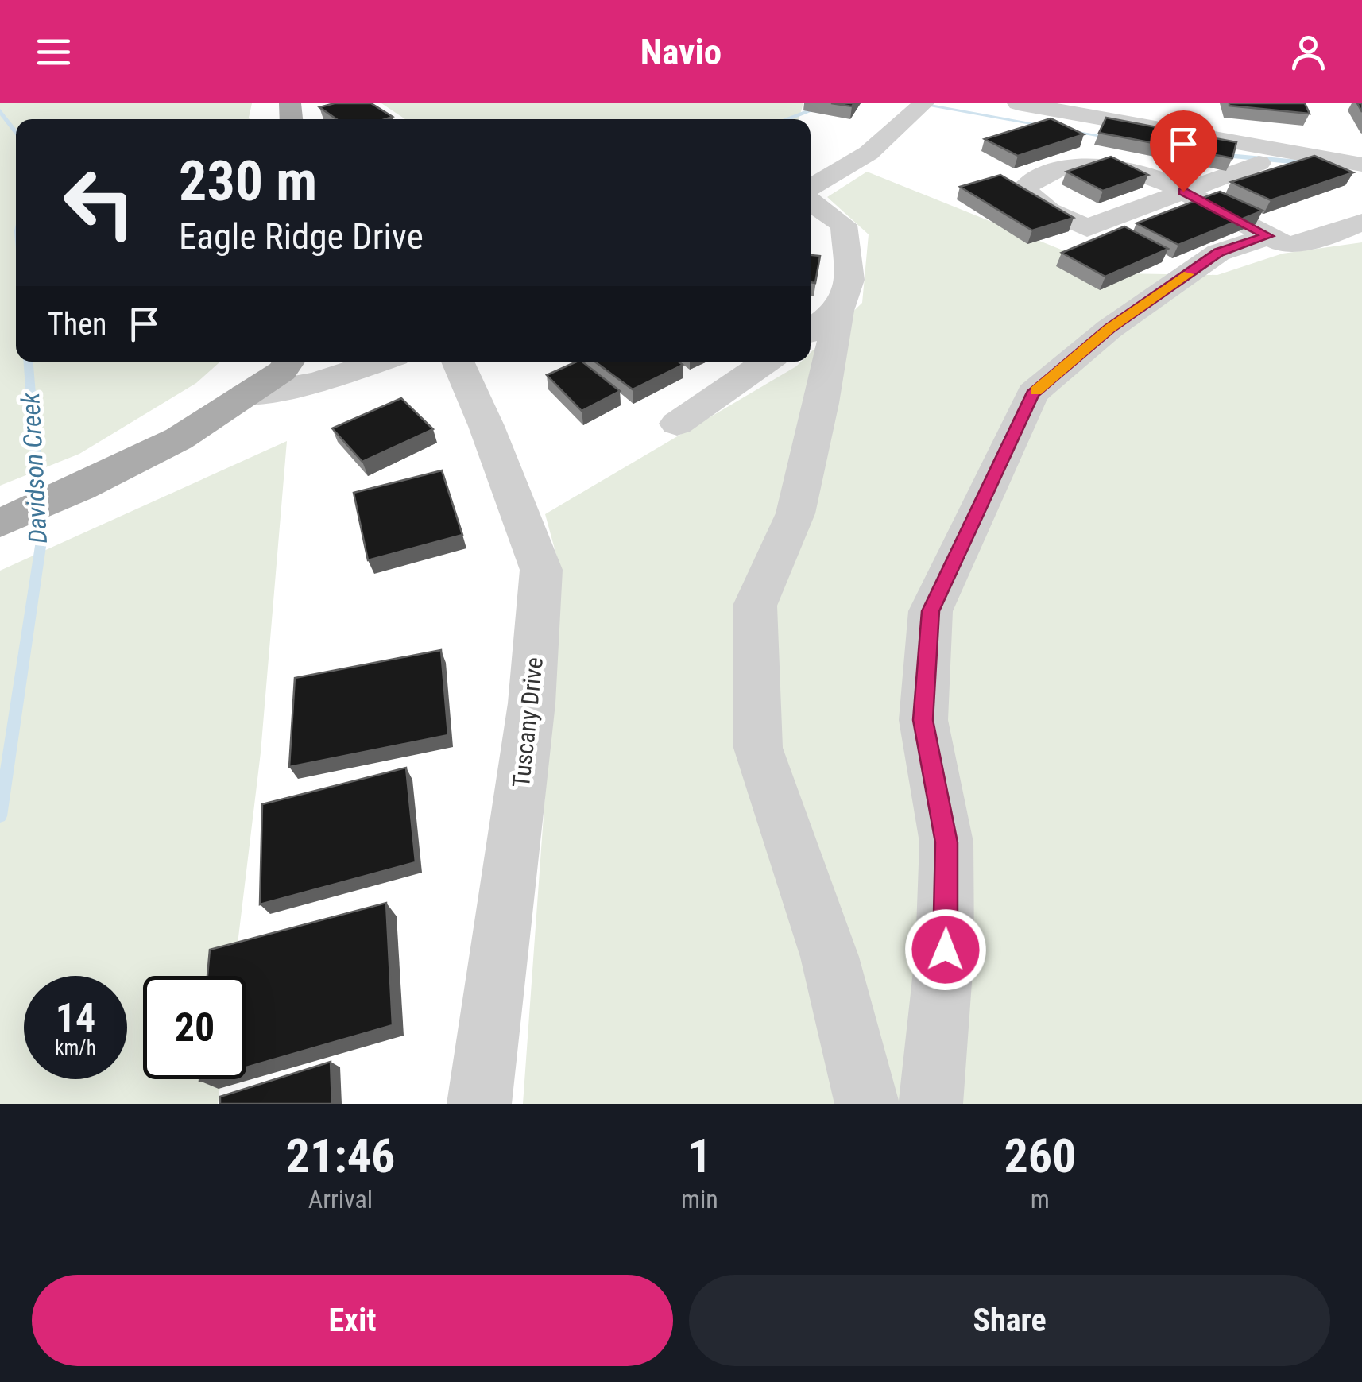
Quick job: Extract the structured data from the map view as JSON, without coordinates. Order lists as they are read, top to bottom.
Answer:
{
  "streets": {
    "street": ["Tuscany Drive"]
  },
  "water": ["Davidson Creek"],
  "page": {
    "header": "Navio",
    "turn": ["230 m", "Eagle Ridge Drive"],
    "then": "Then",
    "speed": "14 km/h",
    "limit": "20",
    "eta": [
      "21:46",
      "Arrival",
      "1",
      "min",
      "260",
      "m"
    ],
    "buttons": ["Exit", "Share"]
  }
}
